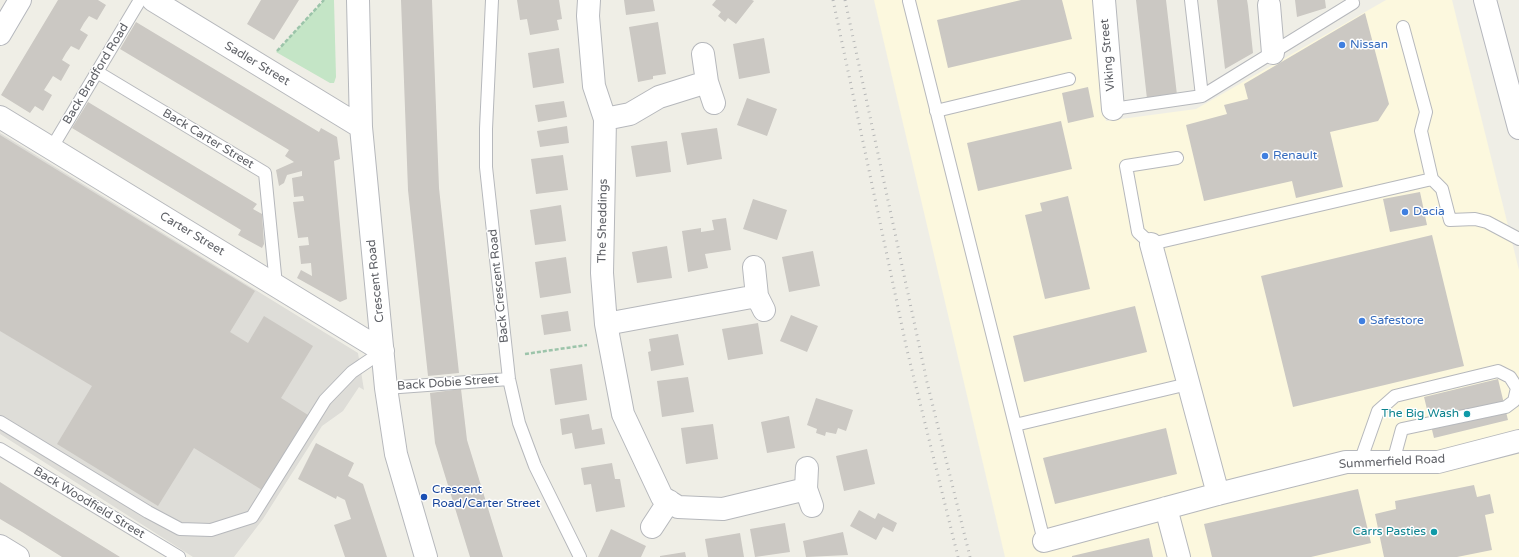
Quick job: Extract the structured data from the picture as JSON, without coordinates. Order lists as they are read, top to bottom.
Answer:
{
  "streets": {
    "street": [
      "Viking Street",
      "Sadler Street",
      "The Sheddings",
      "Carter Street",
      "Crescent Road",
      "Summerfield Road"
    ],
    "lane": [
      "Back Bradford Road",
      "Back Carter Street",
      "Back Crescent Road",
      "Back Dobie Street",
      "Back Woodfield Street"
    ]
  },
  "crossings": [
    ["Sadler Street", "Crescent Road"],
    ["Back Bradford Road", "Back Carter Street"],
    ["Back Bradford Road", "Carter Street"],
    ["Back Carter Street", "Carter Street"],
    ["Carter Street", "Crescent Road"],
    ["Crescent Road", "Back Dobie Street"],
    ["Back Crescent Road", "Back Dobie Street"]
  ],
  "places": [
    "Nissan",
    "Renault",
    "Dacia",
    "Safestore",
    "The Big Wash",
    "Crescent Road/Carter Street",
    "Carrs Pasties"
  ]
}
